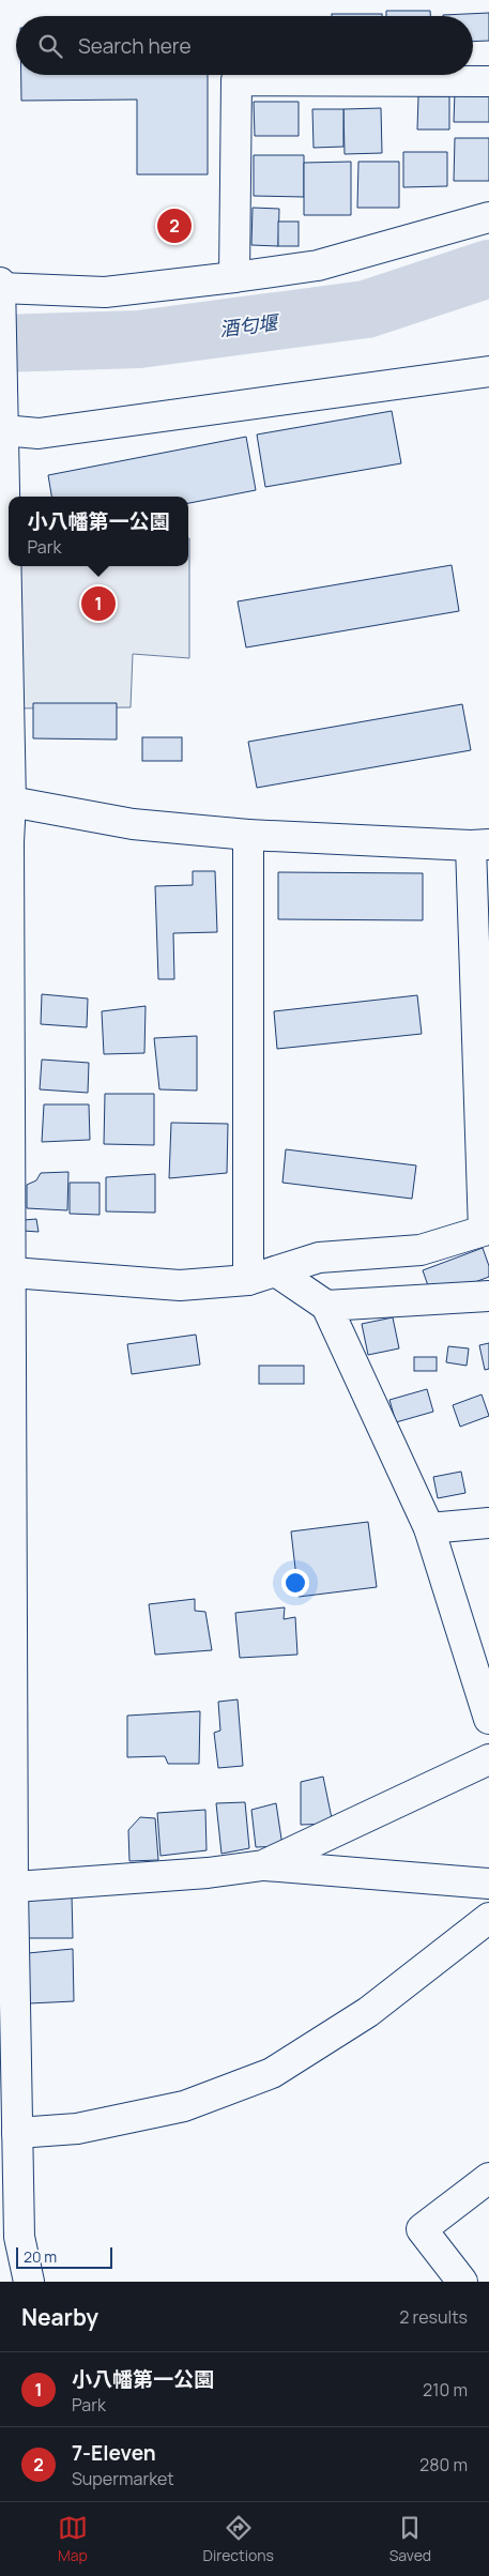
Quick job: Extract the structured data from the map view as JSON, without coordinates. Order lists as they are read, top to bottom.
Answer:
{
  "water": ["酒匂堰"],
  "scale_bar": "20 m",
  "page": {
    "search": "Search here",
    "pins": ["2", "1"],
    "popup": ["小八幡第一公園", "Park"],
    "scale": "20 m",
    "heading": ["Nearby", "2 results"],
    "list": [
      {
        "mark": "1",
        "name": "小八幡第一公園",
        "note": "Park",
        "value": "210 m"
      },
      {
        "mark": "2",
        "name": "7-Eleven",
        "note": "Supermarket",
        "value": "280 m"
      }
    ],
    "nav": ["Map", "Directions", "Saved"]
  }
}
